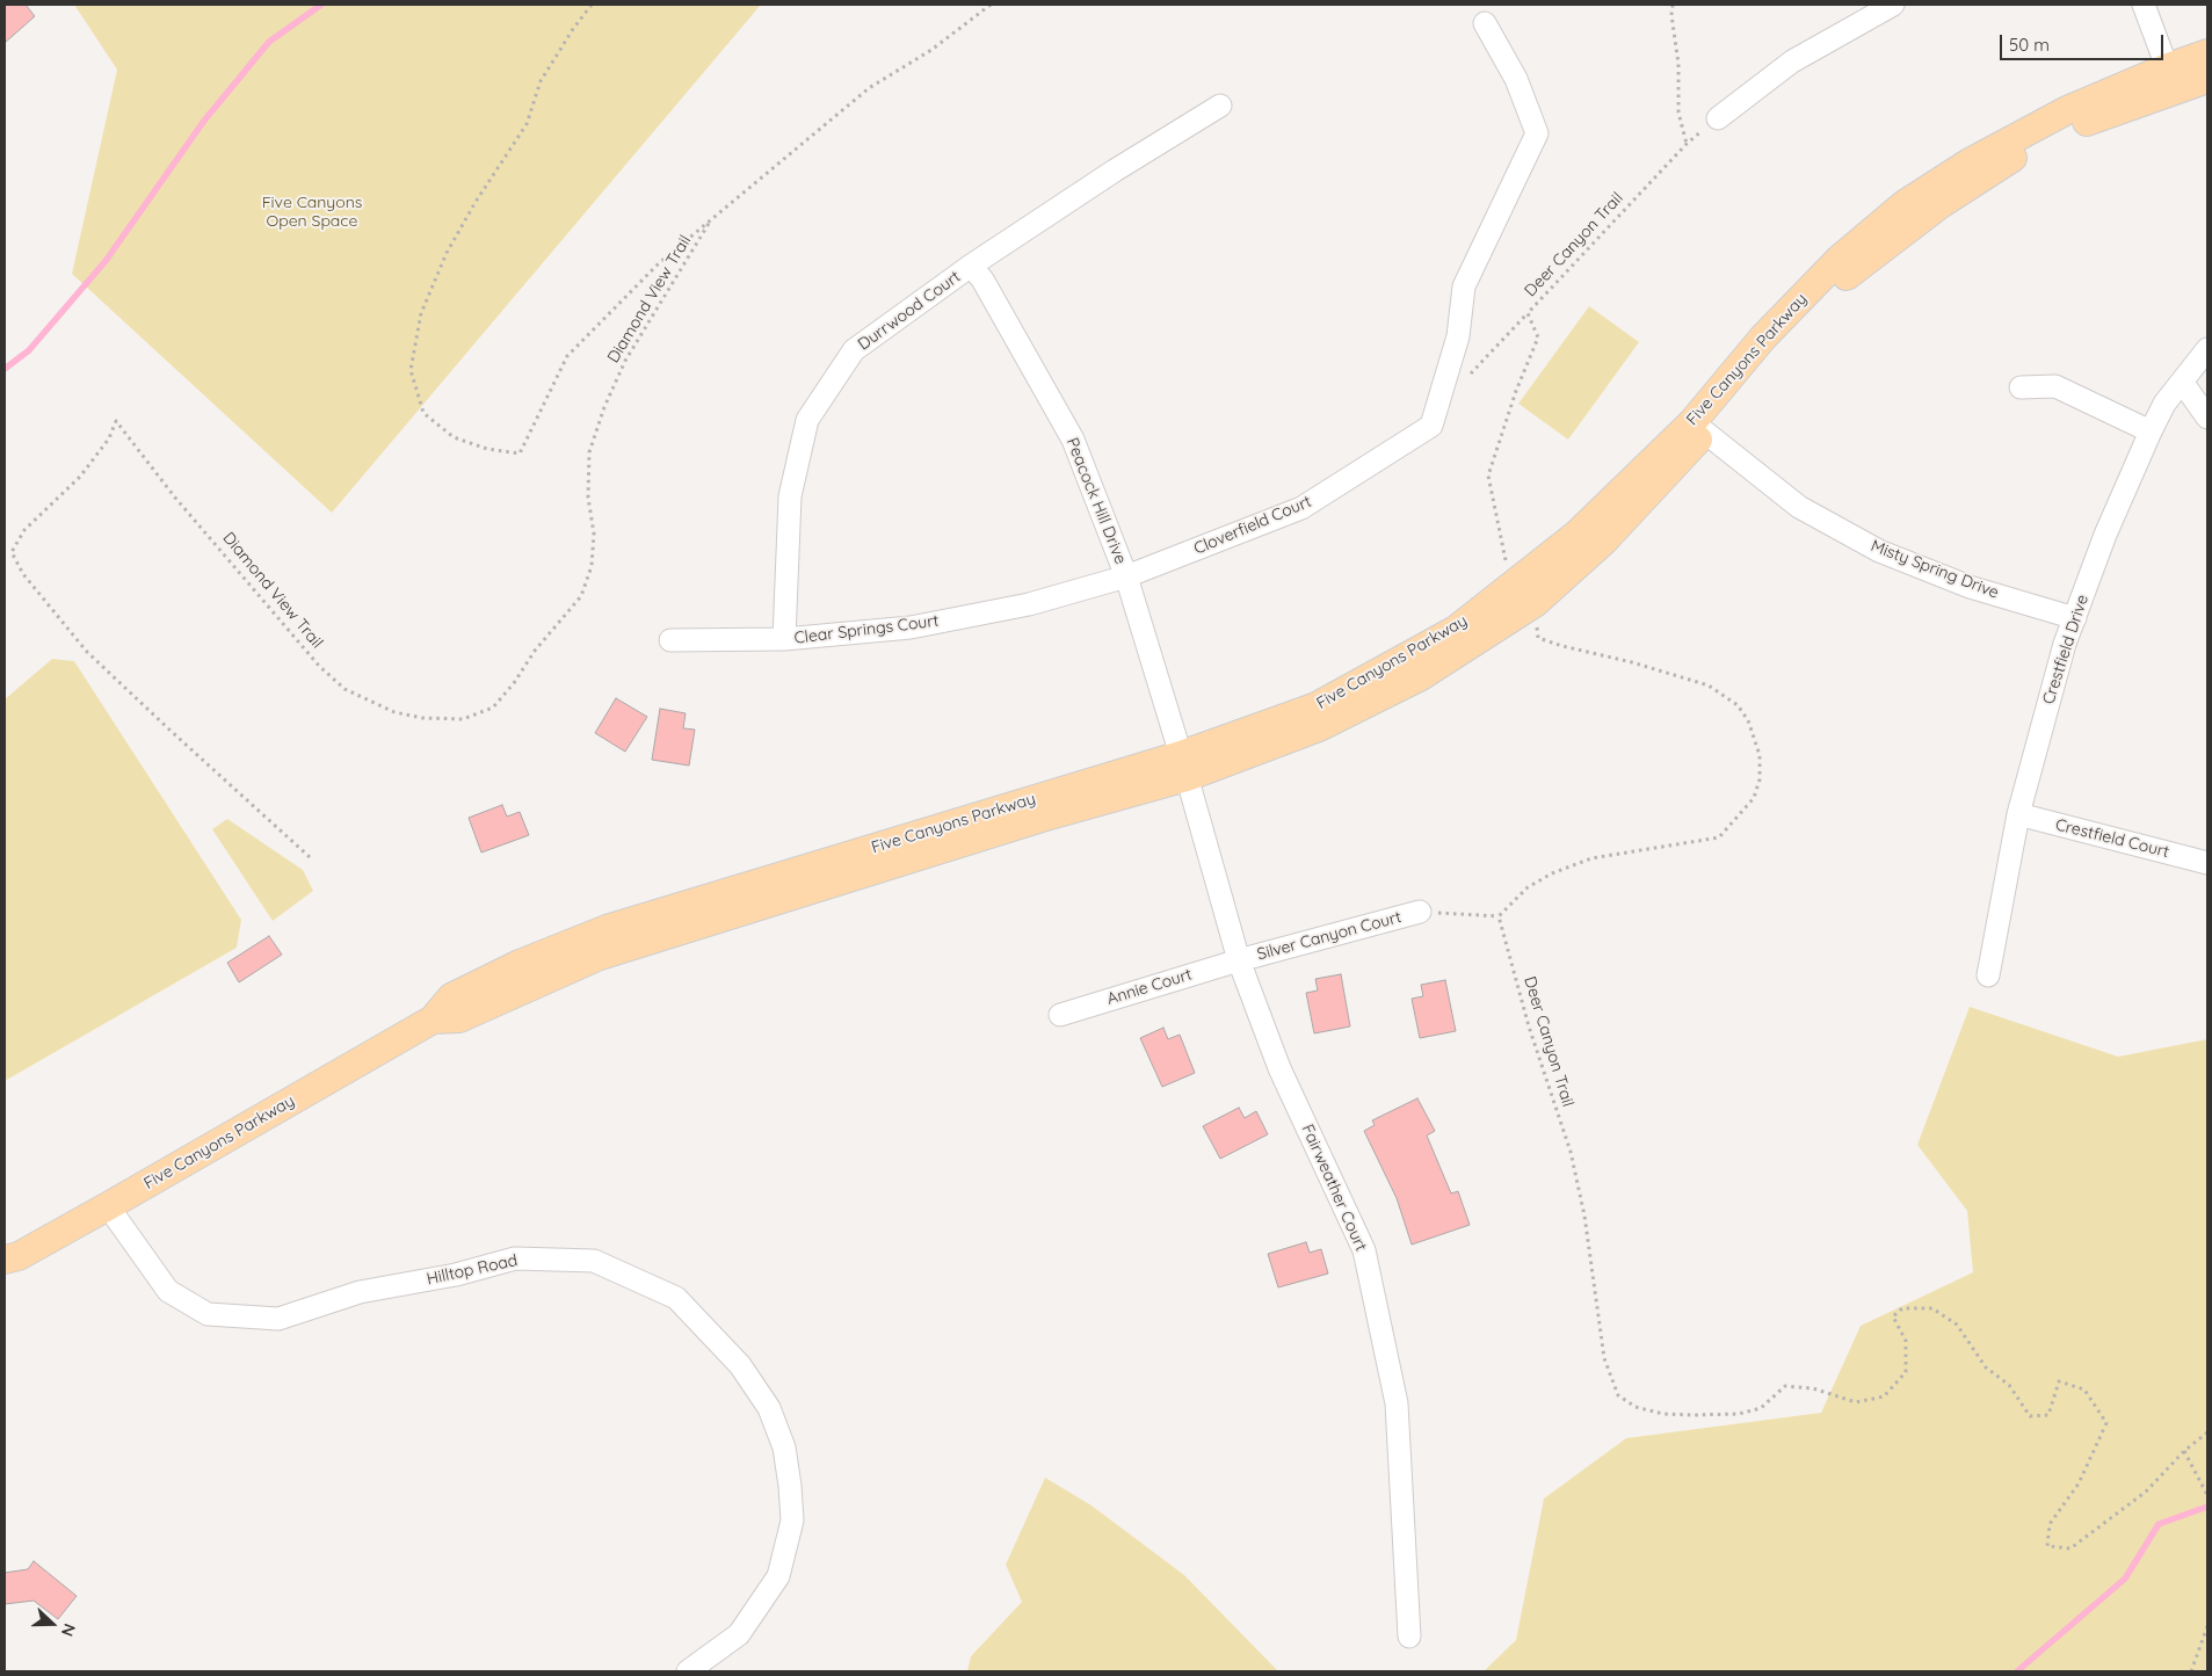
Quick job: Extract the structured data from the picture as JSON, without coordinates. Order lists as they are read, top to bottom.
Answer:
{
  "streets": {
    "main road": ["Five Canyons Parkway"],
    "street": [
      "Durrwood Court",
      "Peacock Hill Drive",
      "Cloverfield Court",
      "Misty Spring Drive",
      "Clear Springs Court",
      "Crestfield Drive",
      "Crestfield Court",
      "Silver Canyon Court",
      "Annie Court",
      "Fairweather Court",
      "Hilltop Road"
    ],
    "path": ["Deer Canyon Trail", "Diamond View Trail"]
  },
  "crossings": [
    ["Deer Canyon Trail", "Five Canyons Parkway"],
    ["Durrwood Court", "Peacock Hill Drive"],
    ["Durrwood Court", "Clear Springs Court"],
    ["Five Canyons Parkway", "Peacock Hill Drive"],
    ["Five Canyons Parkway", "Misty Spring Drive"],
    ["Five Canyons Parkway", "Fairweather Court"],
    ["Five Canyons Parkway", "Hilltop Road"],
    ["Peacock Hill Drive", "Cloverfield Court"],
    ["Peacock Hill Drive", "Clear Springs Court"],
    ["Peacock Hill Drive", "Fairweather Court"],
    ["Cloverfield Court", "Clear Springs Court"],
    ["Misty Spring Drive", "Crestfield Drive"],
    ["Crestfield Drive", "Crestfield Court"],
    ["Silver Canyon Court", "Annie Court"],
    ["Silver Canyon Court", "Fairweather Court"],
    ["Annie Court", "Fairweather Court"]
  ],
  "parks": ["Five Canyons Open Space"],
  "scale_bar": "50 m",
  "north": "right"
}
